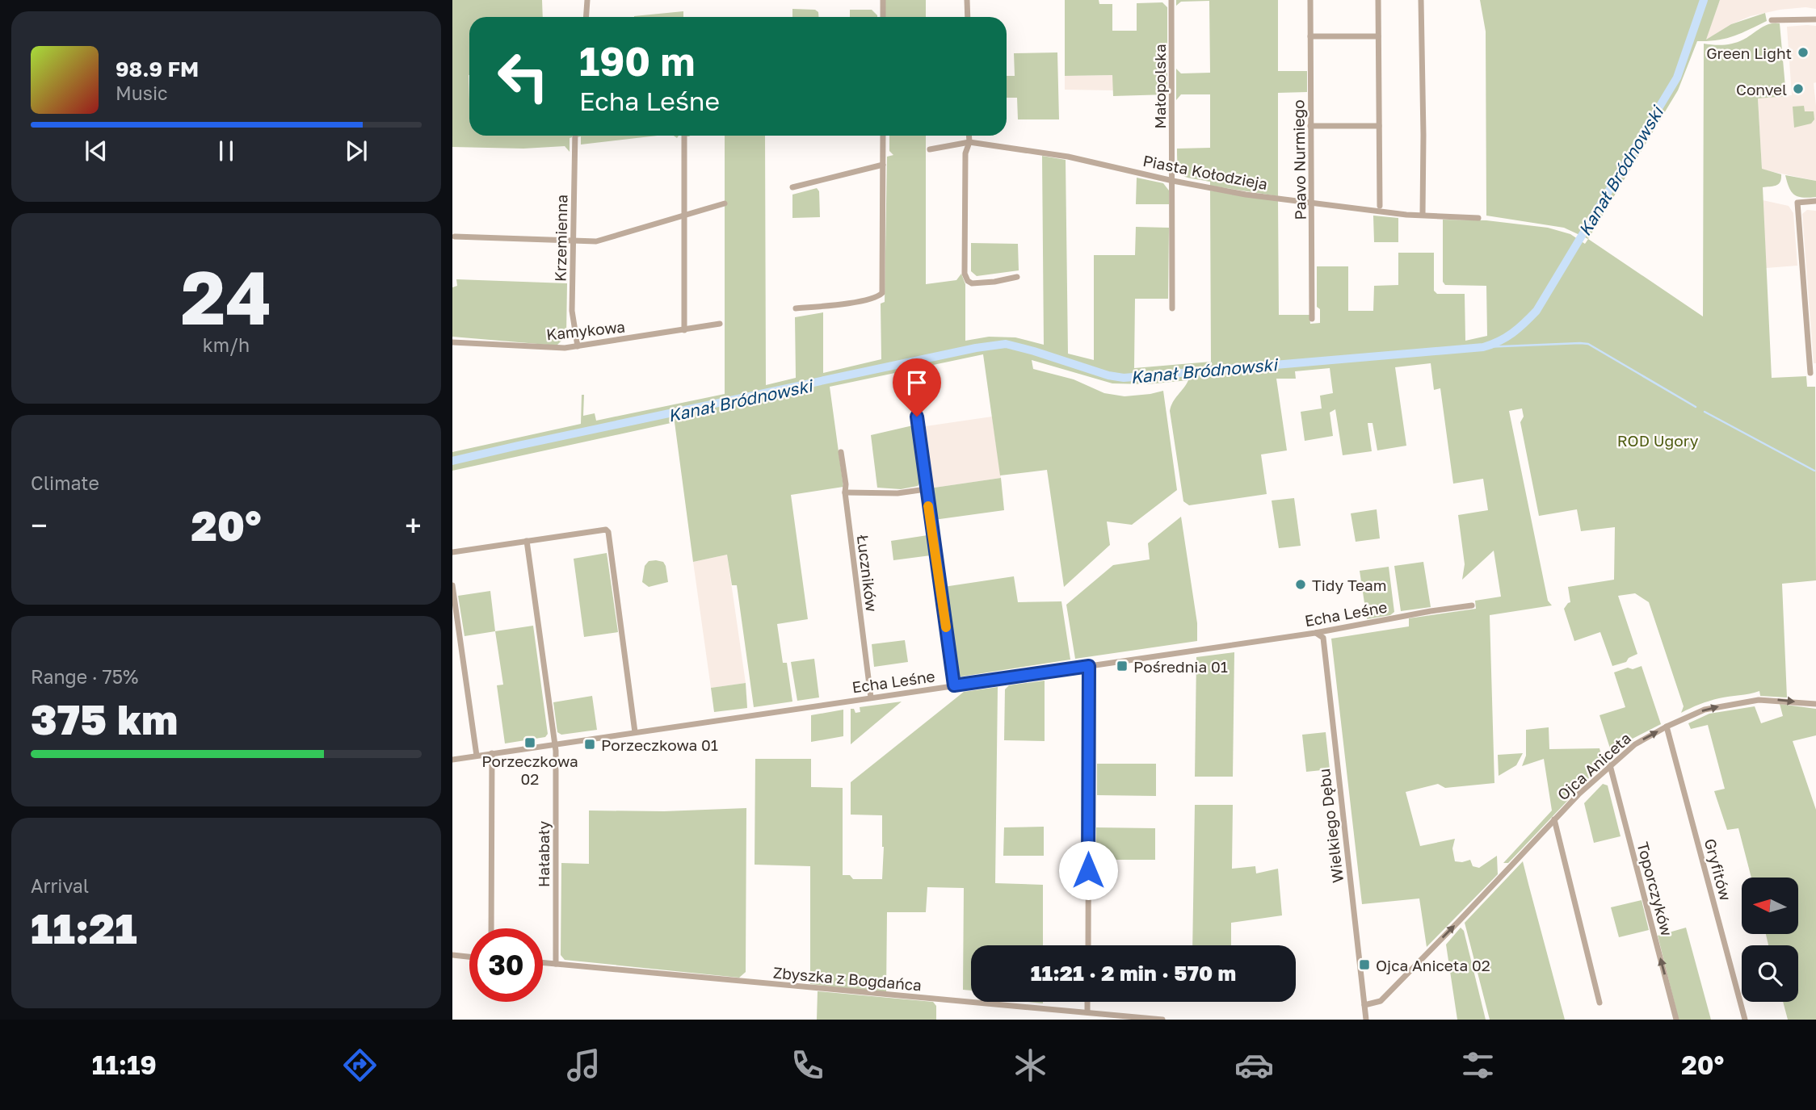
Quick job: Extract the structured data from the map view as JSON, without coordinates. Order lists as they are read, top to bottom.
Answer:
{
  "streets": {
    "street": [
      "Małopolska",
      "Paavo Nurmiego",
      "Piasta Kołodzieja",
      "Krzemienna",
      "Kamykowa",
      "Łuczników",
      "Echa Leśne",
      "Ojca Aniceta",
      "Wielkiego Dębu",
      "Hałabały",
      "Gryfitów",
      "Toporczyków",
      "Zbyszka z Bogdańca"
    ]
  },
  "crossings": [
    ["Małopolska", "Piasta Kołodzieja"],
    ["Paavo Nurmiego", "Piasta Kołodzieja"],
    ["Krzemienna", "Kamykowa"],
    ["Łuczników", "Echa Leśne"],
    ["Echa Leśne", "Wielkiego Dębu"],
    ["Echa Leśne", "Hałabały"],
    ["Ojca Aniceta", "Wielkiego Dębu"],
    ["Ojca Aniceta", "Gryfitów"],
    ["Ojca Aniceta", "Toporczyków"],
    ["Hałabały", "Zbyszka z Bogdańca"]
  ],
  "one_way": ["Ojca Aniceta", "Toporczyków"],
  "water": ["Kanał Bródnowski"],
  "parks": ["ROD Ugory"],
  "places": {
    "other": ["Green Light", "Convel", "Tidy Team"],
    "transit": [
      "Pośrednia 01",
      "Porzeczkowa 02",
      "Porzeczkowa 01",
      "Ojca Aniceta 02"
    ]
  },
  "north": "left",
  "page": {
    "turn": ["190 m", "Echa Leśne"],
    "song": ["98.9 FM", "Music"],
    "tile": [
      ["24", "km/h"],
      "Climate",
      ["Range · 75%", "375 km"],
      ["Arrival", "11:21"]
    ],
    "heat": ["−", "20°", "+"],
    "limit": "30",
    "trip": "11:21 · 2 min · 570 m",
    "tabs": ["11:19", "20°"]
  }
}
